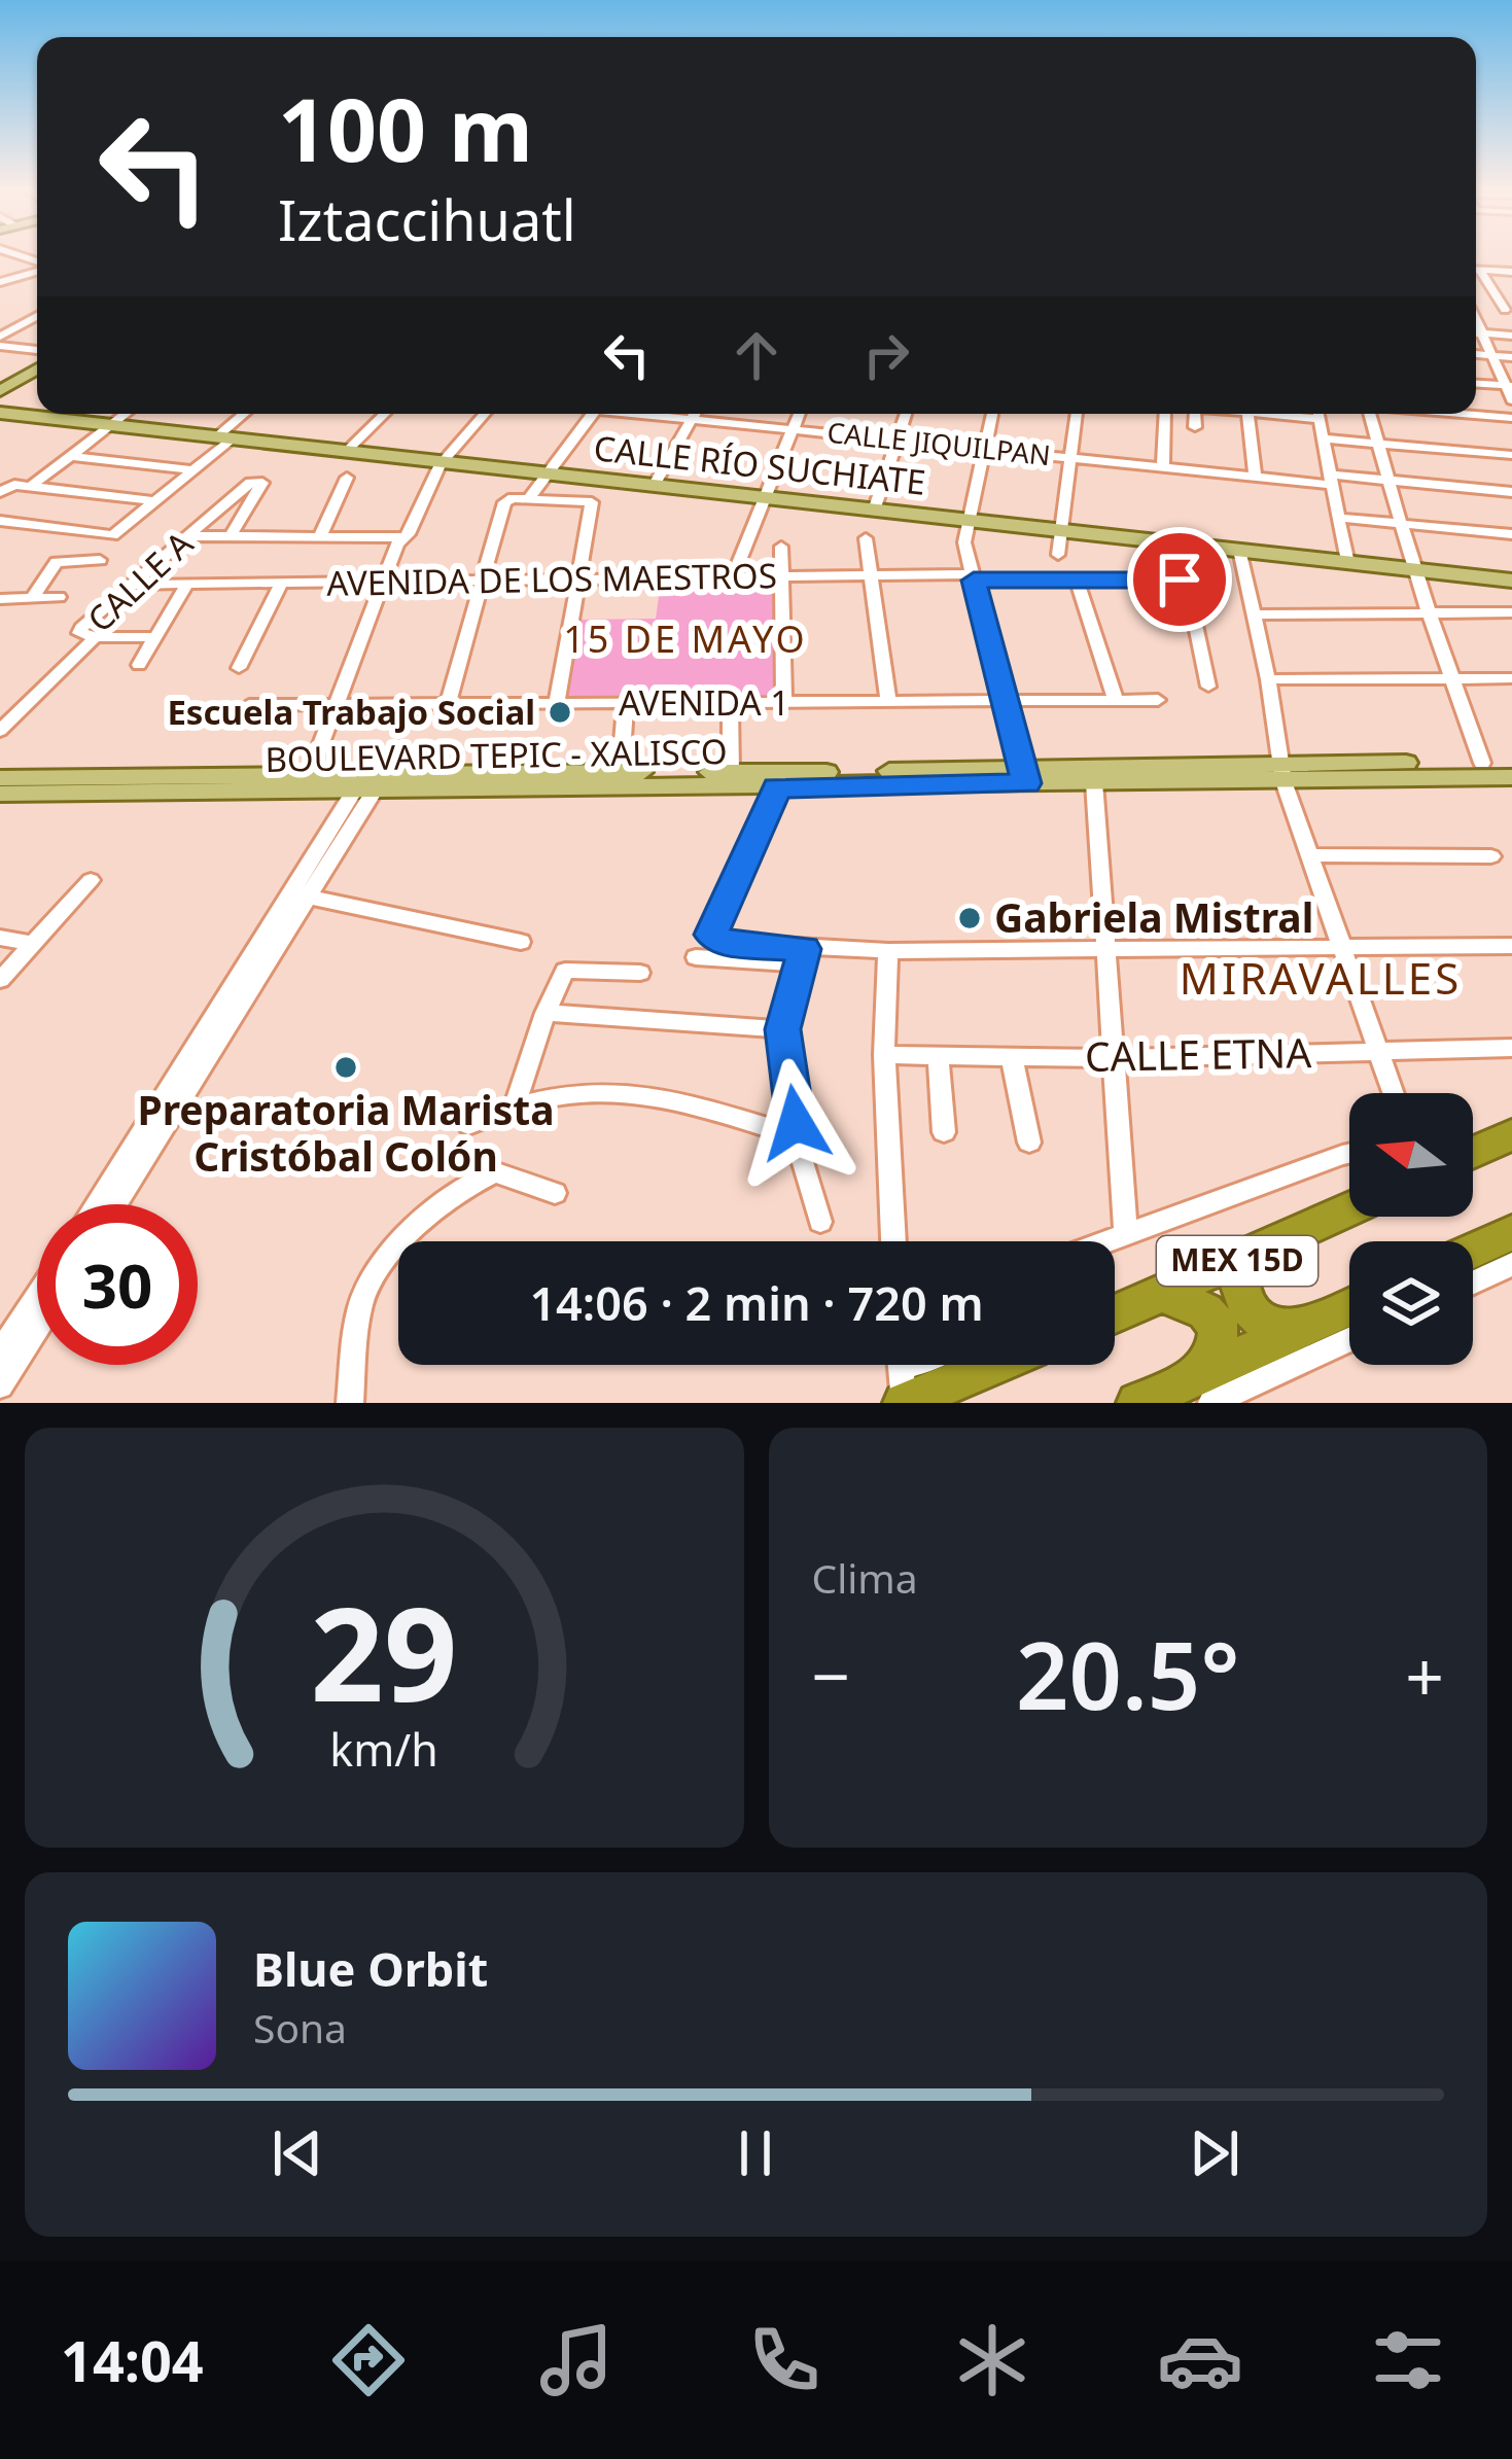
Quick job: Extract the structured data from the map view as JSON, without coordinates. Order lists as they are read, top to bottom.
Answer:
{
  "streets": {
    "highway": ["MEX 15D"],
    "main road": ["CALLE RÍO SUCHIATE", "BOULEVARD TEPIC - XALISCO"],
    "street": [
      "CALLE JIQUILPAN",
      "AVENIDA DE LOS MAESTROS",
      "CALLE A",
      "AVENIDA 1",
      "CALLE ETNA"
    ]
  },
  "crossings": [
    ["AVENIDA DE LOS MAESTROS", "CALLE A"]
  ],
  "districts": ["15 DE MAYO", "MIRAVALLES"],
  "places": ["Escuela Trabajo Social", "Gabriela Mistral", "Preparatoria Marista Cristóbal Colón"],
  "north": "left",
  "page": {
    "turn": ["100 m", "Iztaccihuatl"],
    "limit": "30",
    "trip": "14:06 · 2 min · 720 m",
    "tile": "Clima",
    "heat": ["−", "20.5°", "+"],
    "song": ["Blue Orbit", "Sona"],
    "tabs": "14:04",
    "gauge": ["29", "km/h"]
  }
}
